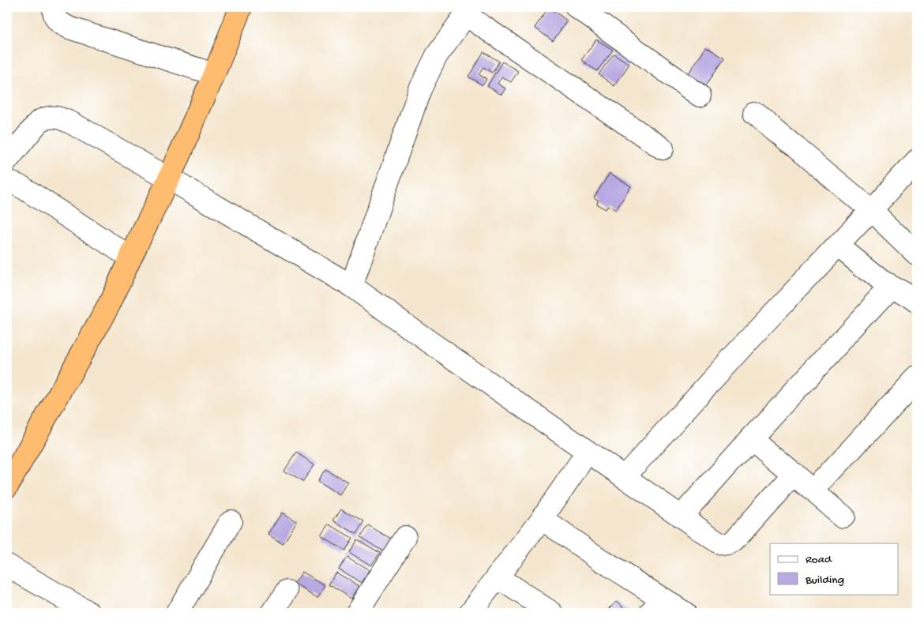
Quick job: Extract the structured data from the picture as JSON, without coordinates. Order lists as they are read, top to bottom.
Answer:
{
  "legend": ["Road", "Building"]
}
